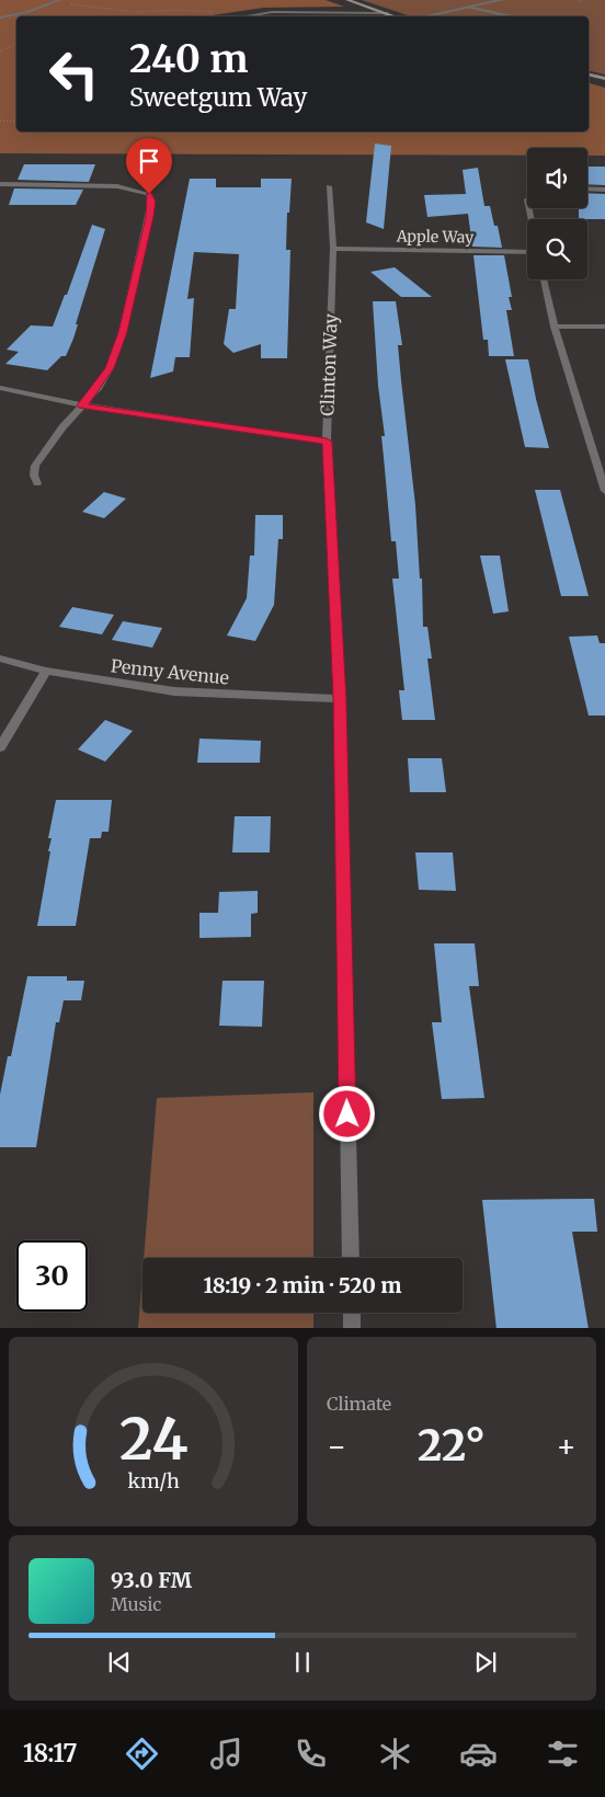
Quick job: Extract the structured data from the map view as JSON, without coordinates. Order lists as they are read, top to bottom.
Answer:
{
  "streets": {
    "street": ["Apple Way", "Clinton Way", "Penny Avenue"]
  },
  "crossings": [
    ["Apple Way", "Clinton Way"],
    ["Clinton Way", "Penny Avenue"]
  ],
  "page": {
    "turn": ["240 m", "Sweetgum Way"],
    "limit": "30",
    "trip": "18:19 · 2 min · 520 m",
    "tile": "Climate",
    "heat": ["−", "22°", "+"],
    "song": ["93.0 FM", "Music"],
    "tabs": "18:17",
    "gauge": ["24", "km/h"]
  }
}
